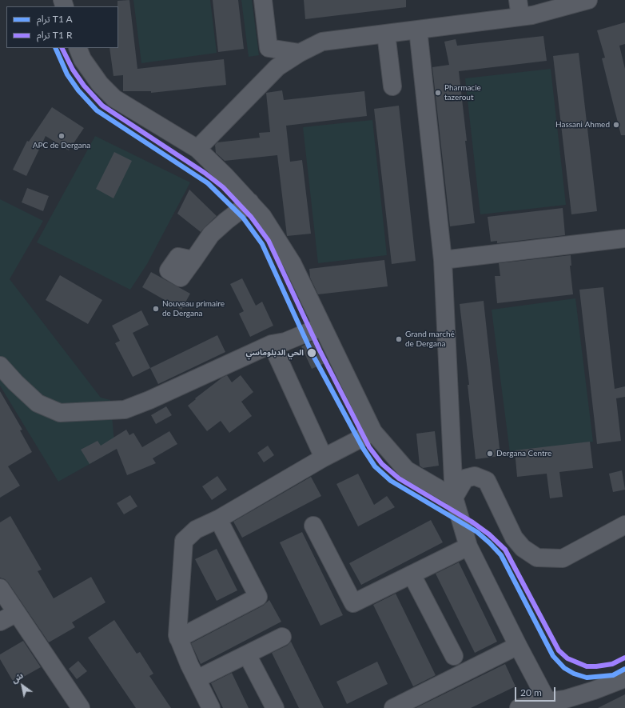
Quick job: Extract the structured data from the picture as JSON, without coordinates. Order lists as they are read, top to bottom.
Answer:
{
  "places": [
    "Pharmacie tazerout",
    "Hassani Ahmed",
    "APC de Dergana",
    "Nouveau primaire de Dergana",
    "Grand marché de Dergana",
    "الحي الدبلوماسي",
    "Dergana Centre"
  ],
  "legend": ["ترام T1 A", "ترام T1 R"],
  "scale_bar": "20 m",
  "north": "top left"
}
